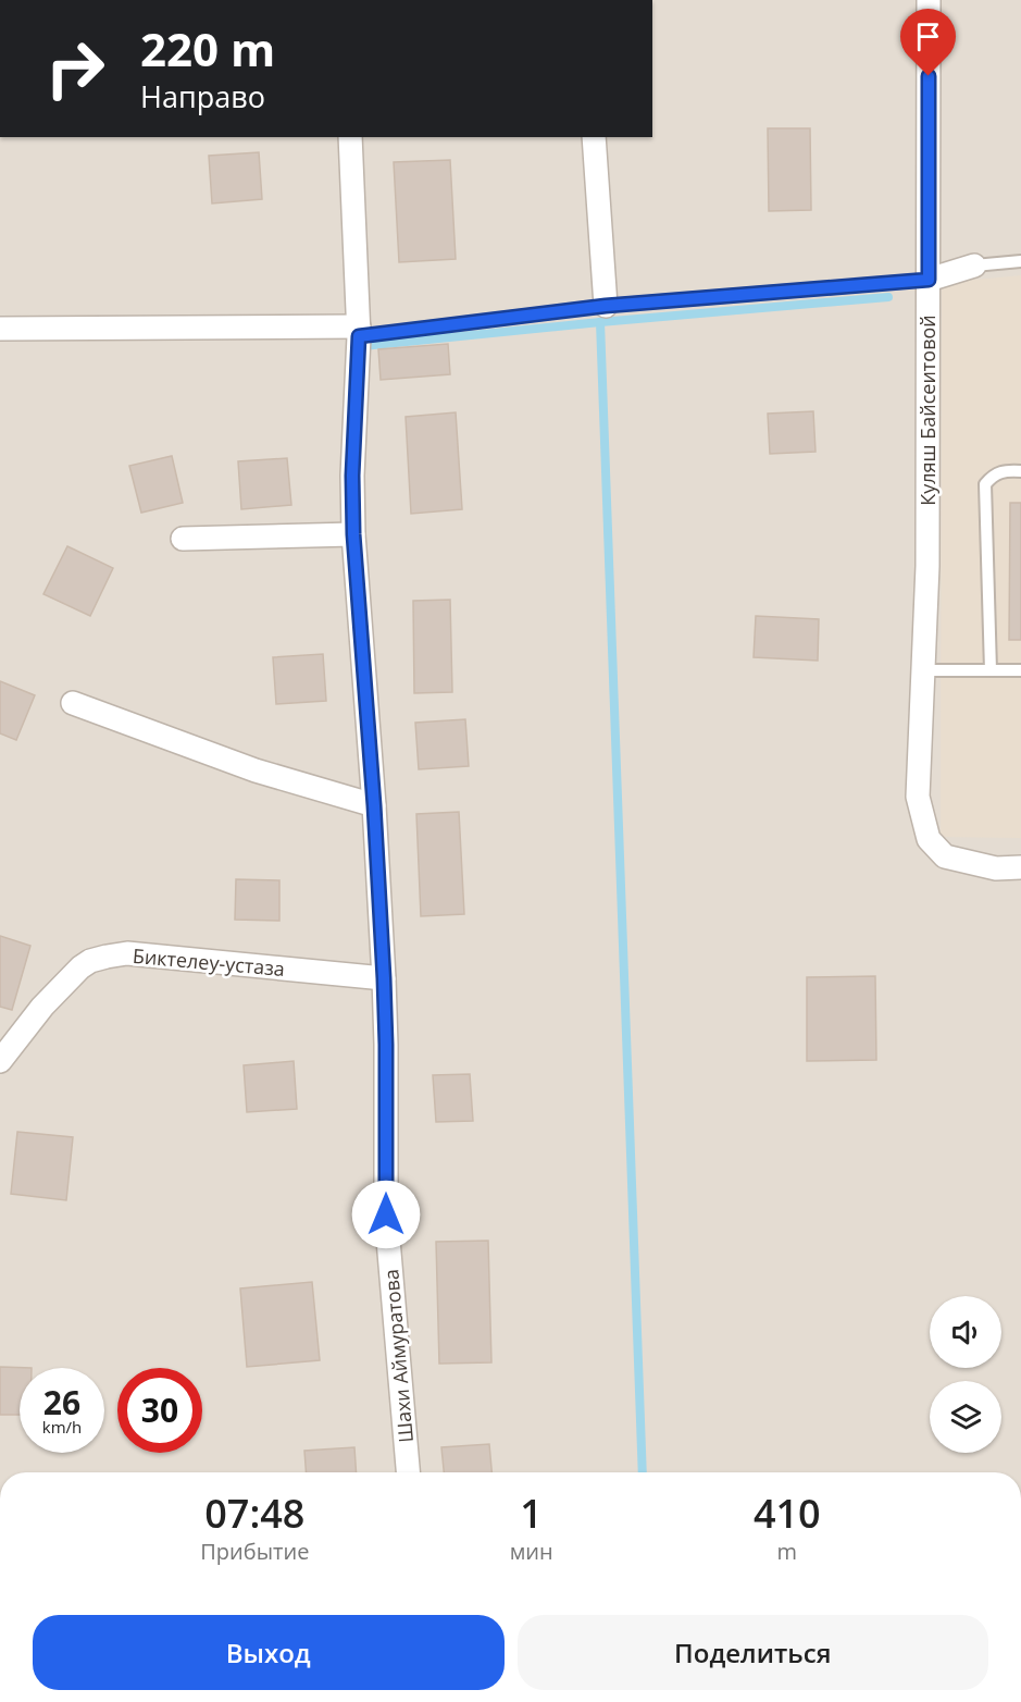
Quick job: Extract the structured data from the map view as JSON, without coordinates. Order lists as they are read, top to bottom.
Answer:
{
  "streets": {
    "street": ["Куляш Байсеитовой", "Биктелеу-устаза", "Шахи Аймуратова"]
  },
  "crossings": [
    ["Биктелеу-устаза", "Шахи Аймуратова"]
  ],
  "page": {
    "turn": ["220 m", "Направо"],
    "speed": "26 km/h",
    "limit": "30",
    "eta": [
      "07:48",
      "Прибытие",
      "1",
      "мин",
      "410",
      "m"
    ],
    "buttons": ["Выход", "Поделиться"]
  }
}
